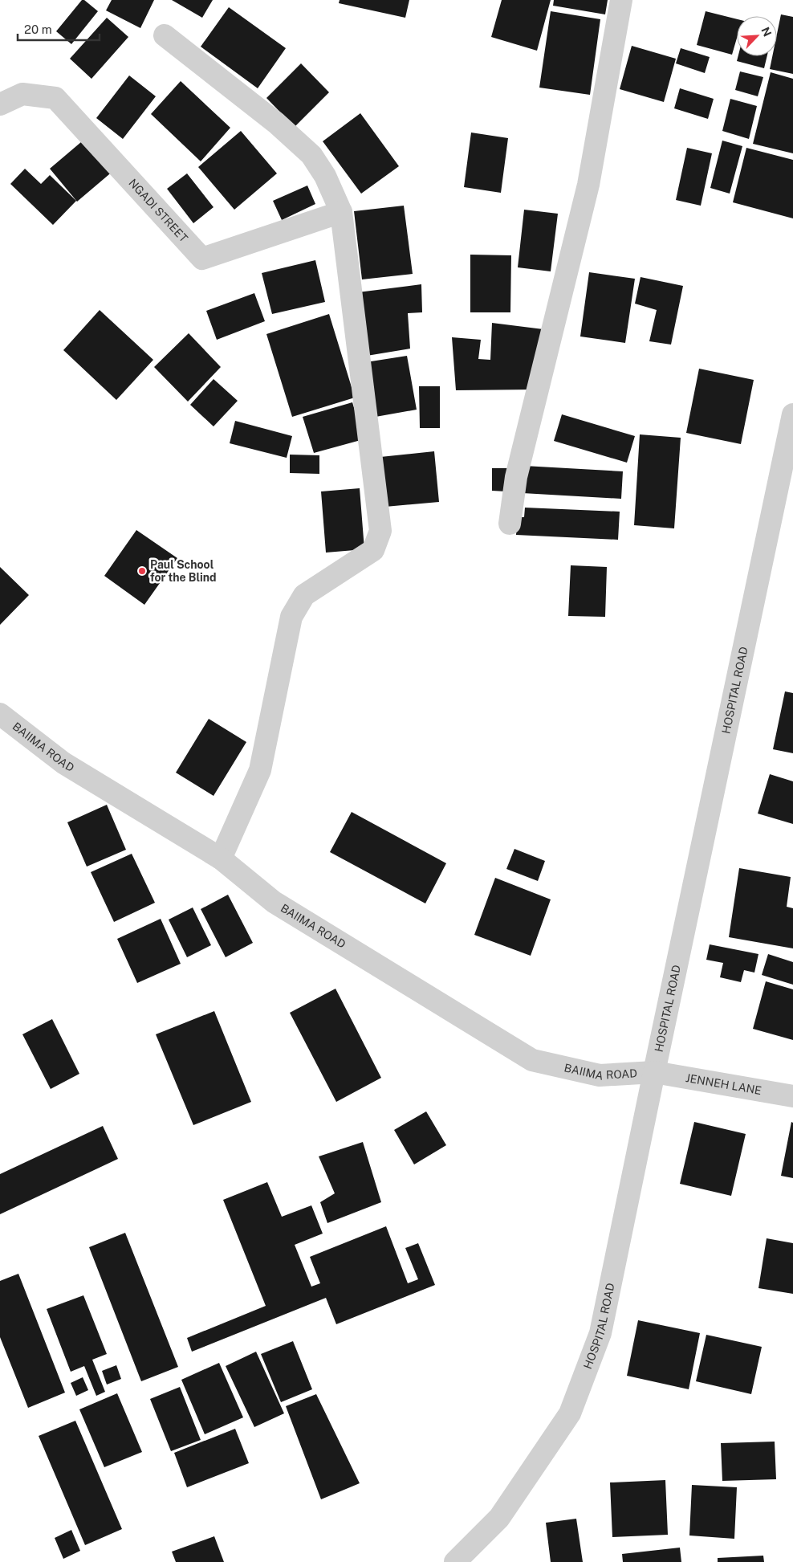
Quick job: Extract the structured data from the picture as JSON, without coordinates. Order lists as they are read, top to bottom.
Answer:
{
  "streets": {
    "street": [
      "NGADI STREET",
      "HOSPITAL ROAD",
      "BAIIMA ROAD",
      "JENNEH LANE"
    ]
  },
  "crossings": [
    ["HOSPITAL ROAD", "BAIIMA ROAD"],
    ["HOSPITAL ROAD", "JENNEH LANE"],
    ["BAIIMA ROAD", "JENNEH LANE"]
  ],
  "places": ["Paul School for the Blind"],
  "scale_bar": "20 m",
  "north": "top right"
}
